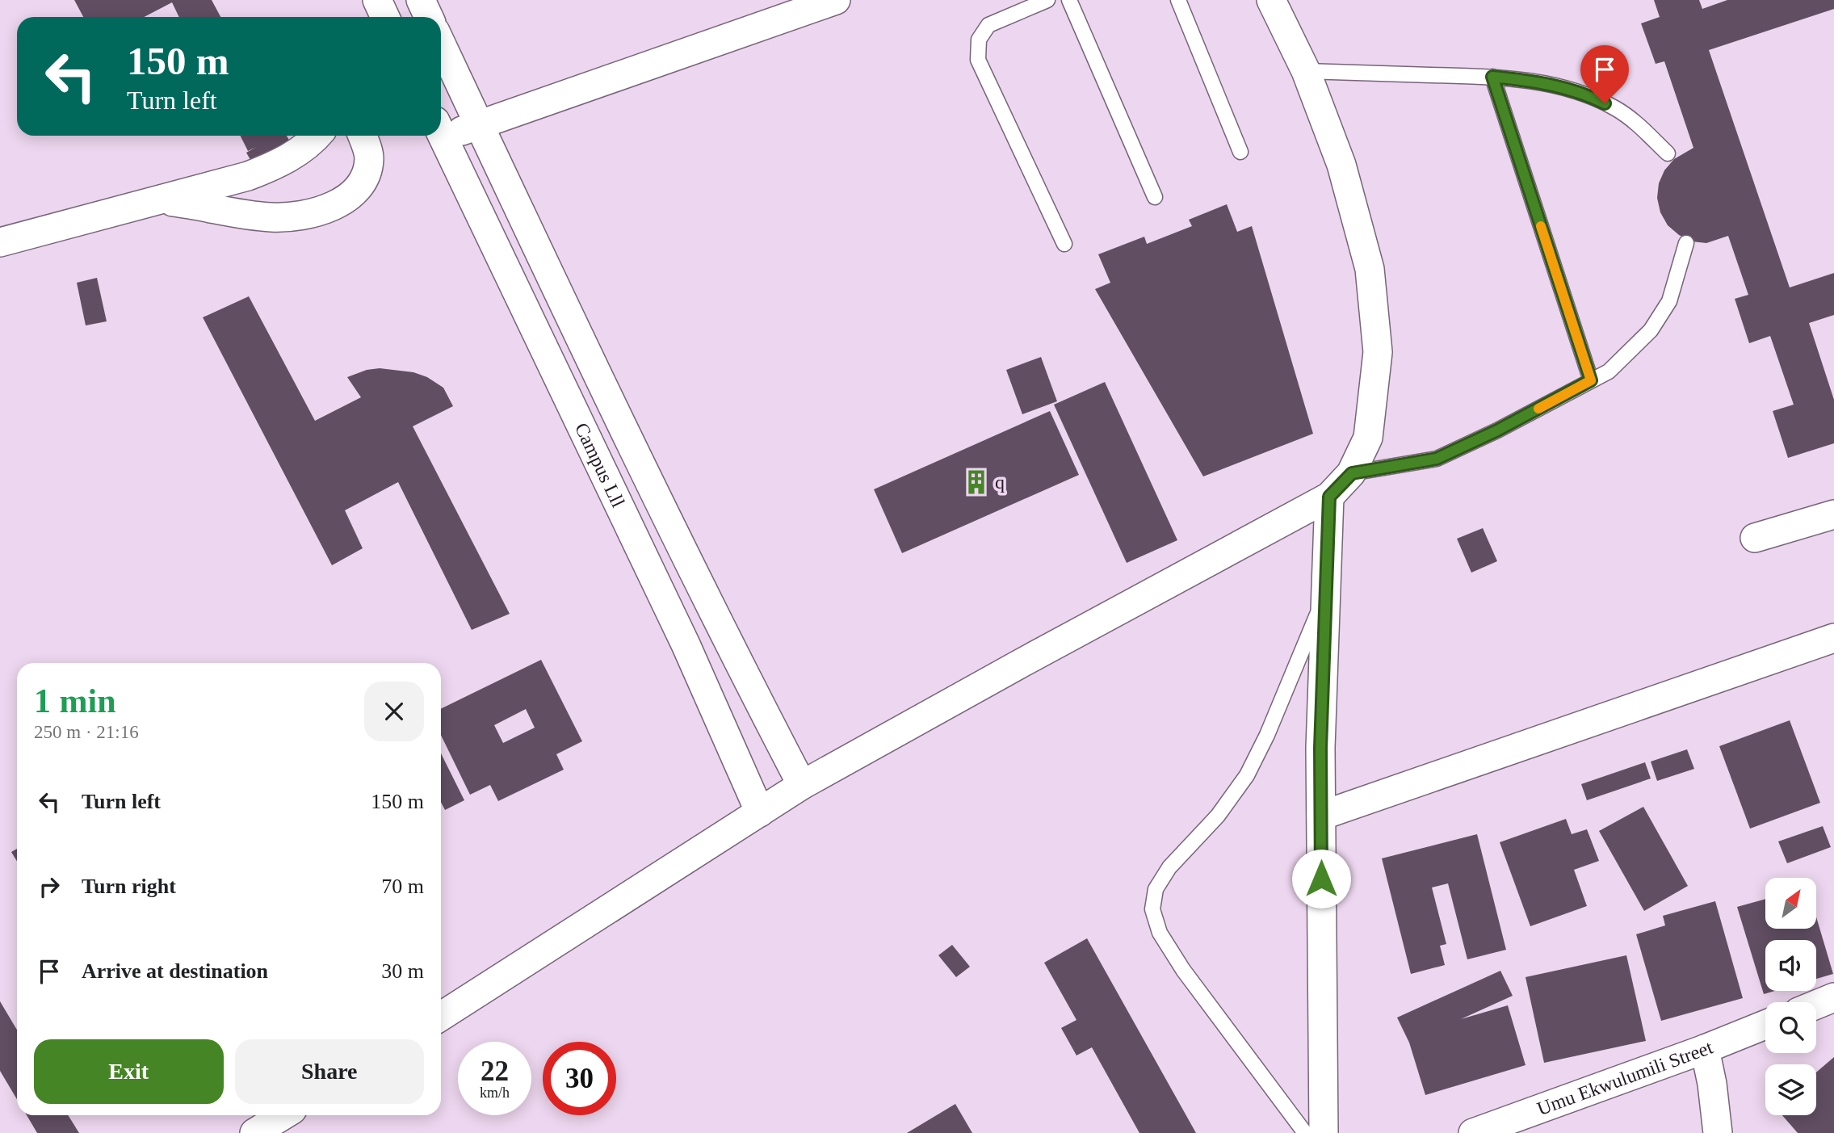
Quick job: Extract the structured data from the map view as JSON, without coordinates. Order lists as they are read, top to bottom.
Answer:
{
  "streets": {
    "street": ["Campus Lll", "Umu Ekwulumili Street"]
  },
  "places": {
    "building": ["q"]
  },
  "north": "top right",
  "page": {
    "turn": ["150 m", "Turn left"],
    "heading": ["1 min", "250 m · 21:16"],
    "list": [
      {
        "name": "Turn left",
        "value": "150 m"
      },
      {
        "name": "Turn right",
        "value": "70 m"
      },
      {
        "name": "Arrive at destination",
        "value": "30 m"
      }
    ],
    "buttons": ["Exit", "Share"],
    "speed": "22 km/h",
    "limit": "30"
  }
}
